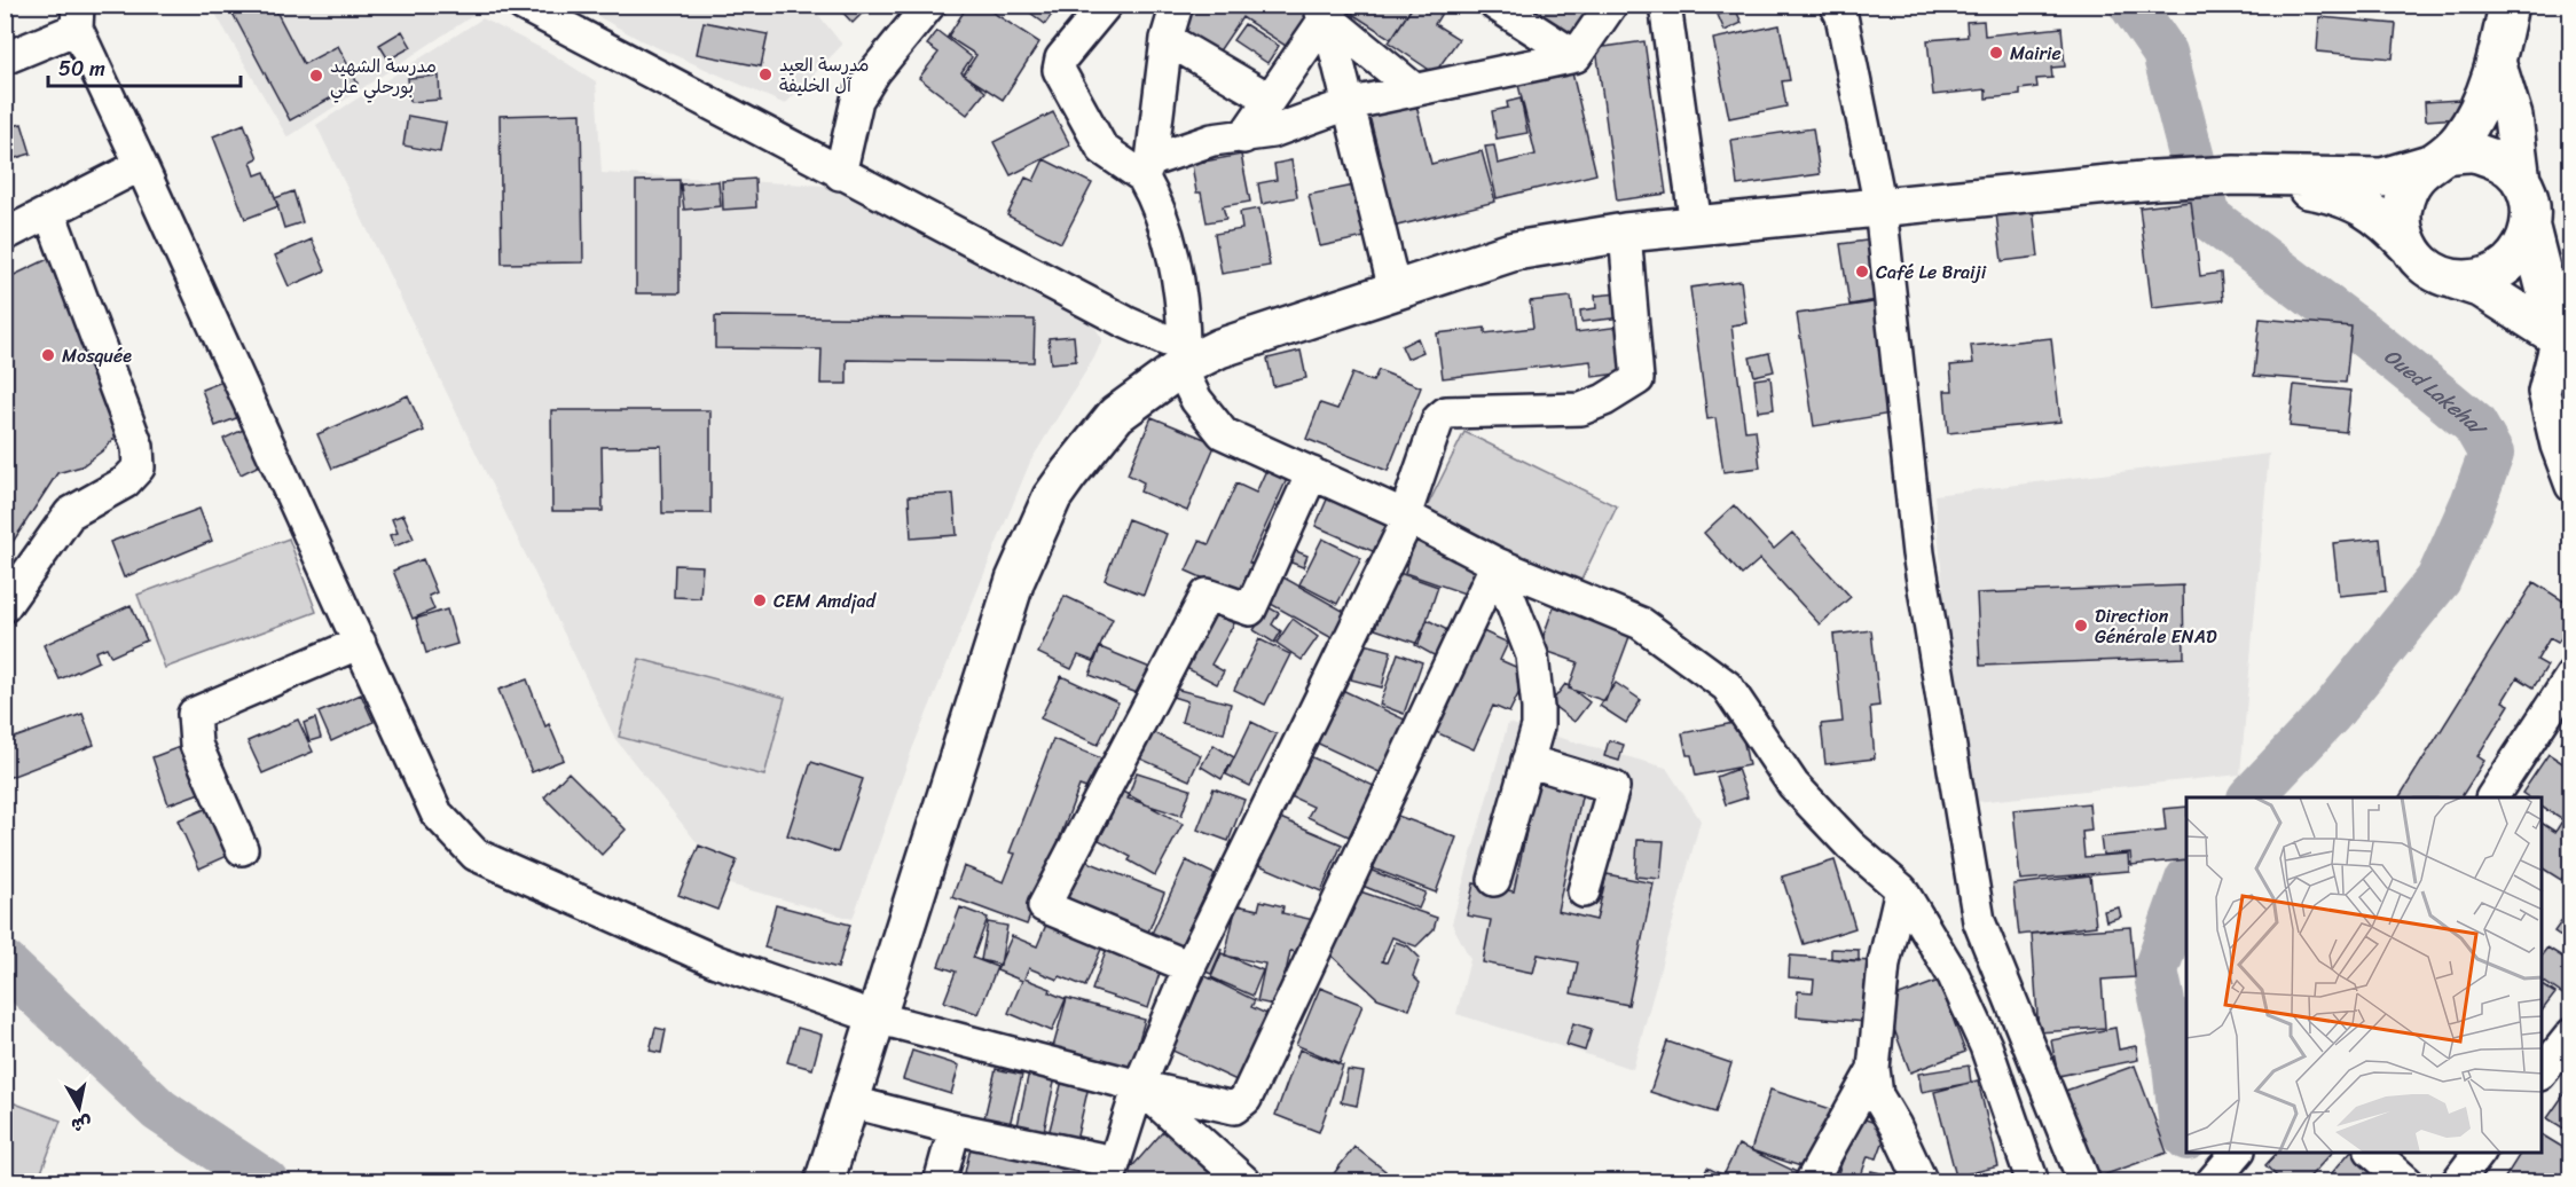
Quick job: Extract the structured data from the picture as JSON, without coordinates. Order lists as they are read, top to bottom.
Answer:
{
  "water": ["Oued Lakehal"],
  "places": [
    "Mairie",
    "مدرسة العيد آل الخليفة",
    "مدرسة الشهيد بورحلي علي",
    "Café Le Braiji",
    "Mosquée",
    "CEM Amdjad",
    "Direction Générale ENAD"
  ],
  "scale_bar": "50 m",
  "north": "bottom"
}
